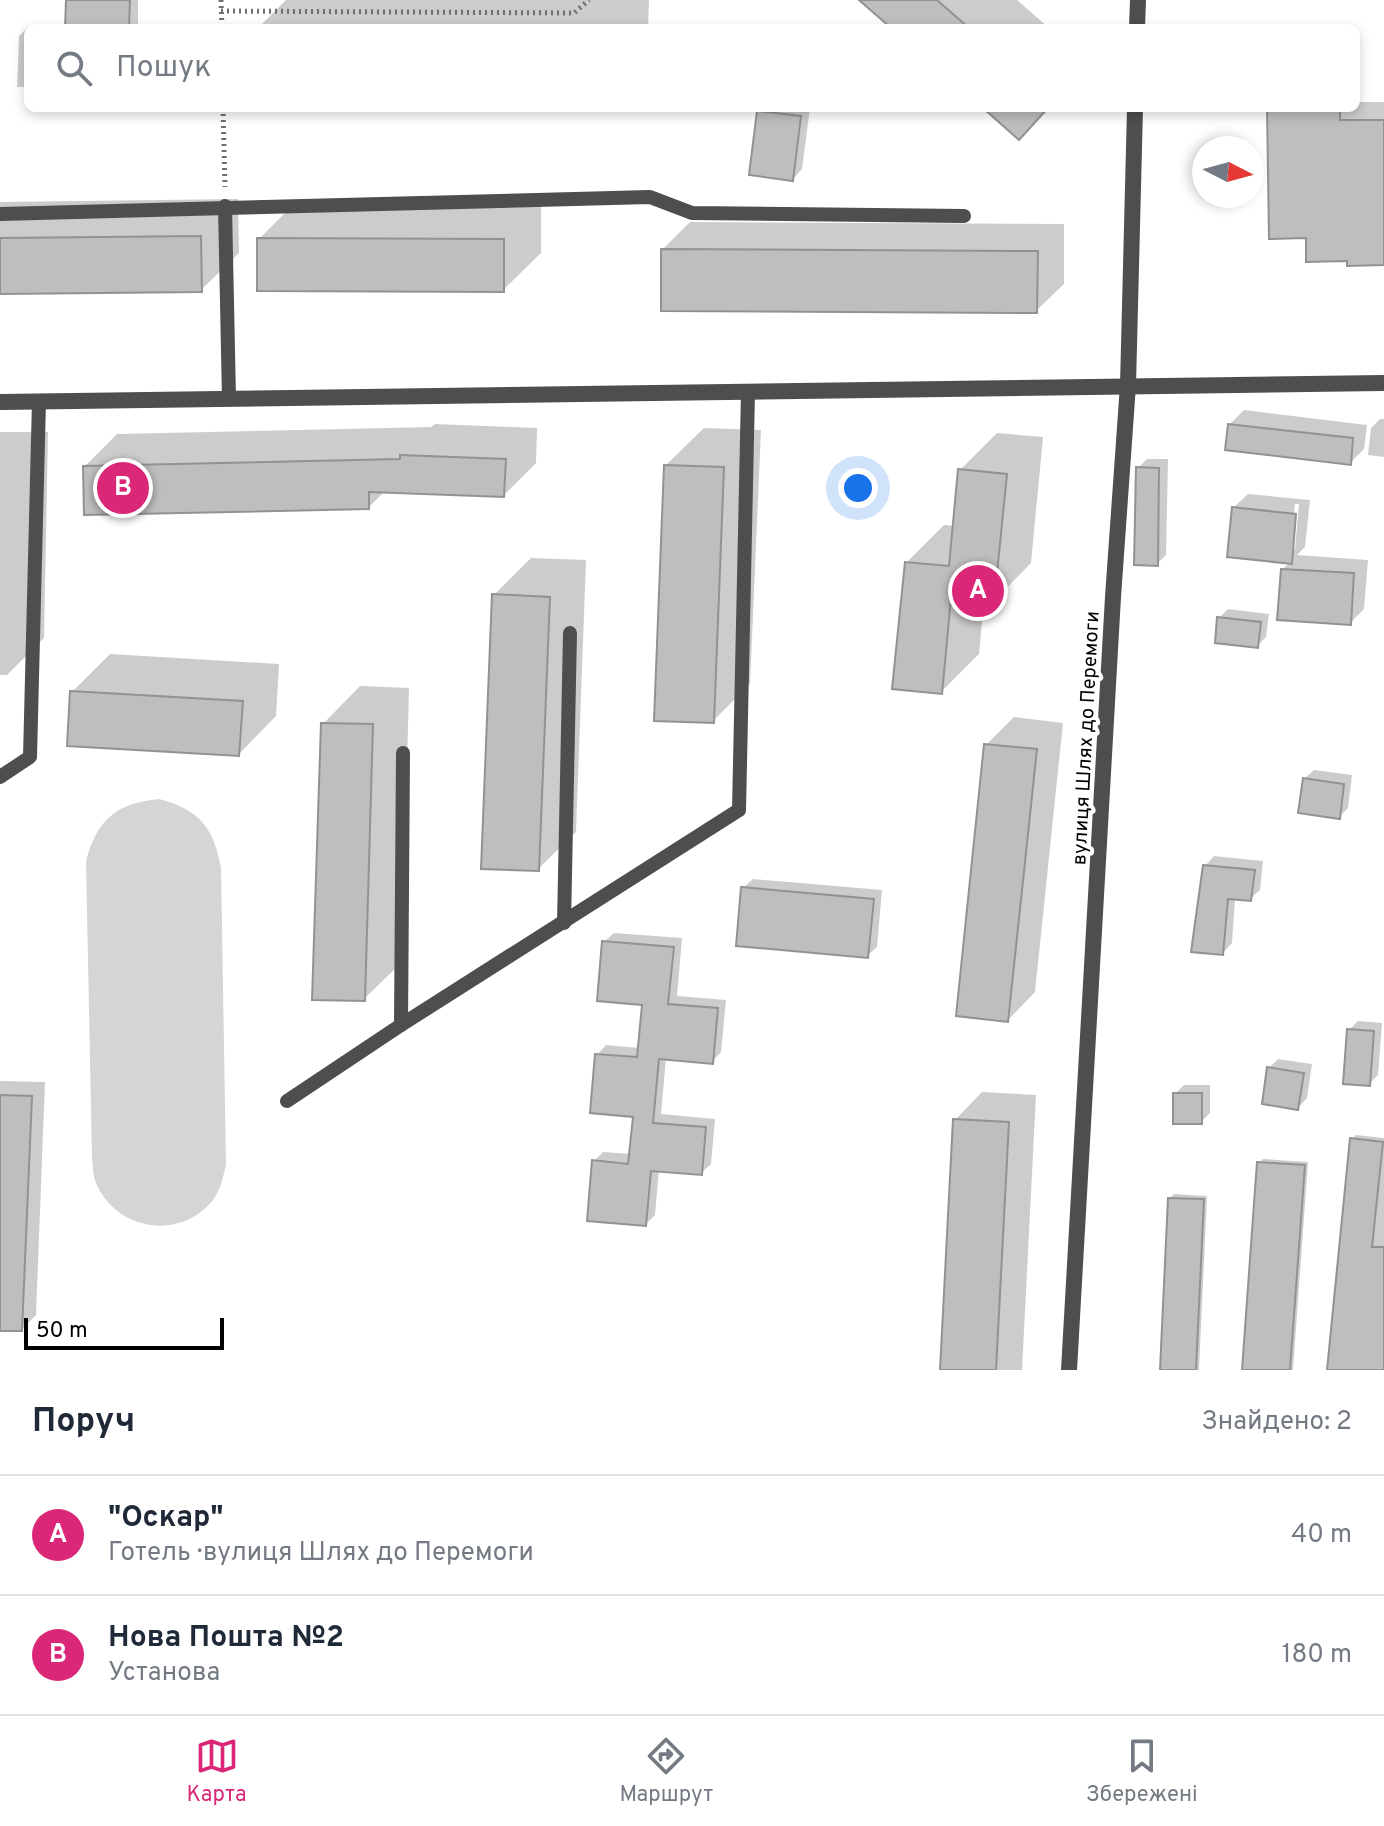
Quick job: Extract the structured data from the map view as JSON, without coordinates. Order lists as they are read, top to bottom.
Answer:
{
  "streets": {
    "street": ["вулиця Шлях до Перемоги"]
  },
  "scale_bar": "50 m",
  "north": "right",
  "page": {
    "search": "Пошук",
    "pins": ["B", "A"],
    "scale": "50 m",
    "heading": ["Поруч", "Знайдено: 2"],
    "list": [
      {
        "mark": "A",
        "name": "\"Оскар\"",
        "note": "Готель · вулиця Шлях до Перемоги",
        "value": "40 m"
      },
      {
        "mark": "B",
        "name": "Нова Пошта №2",
        "note": "Установа",
        "value": "180 m"
      }
    ],
    "nav": ["Карта", "Маршрут", "Збережені"]
  }
}
